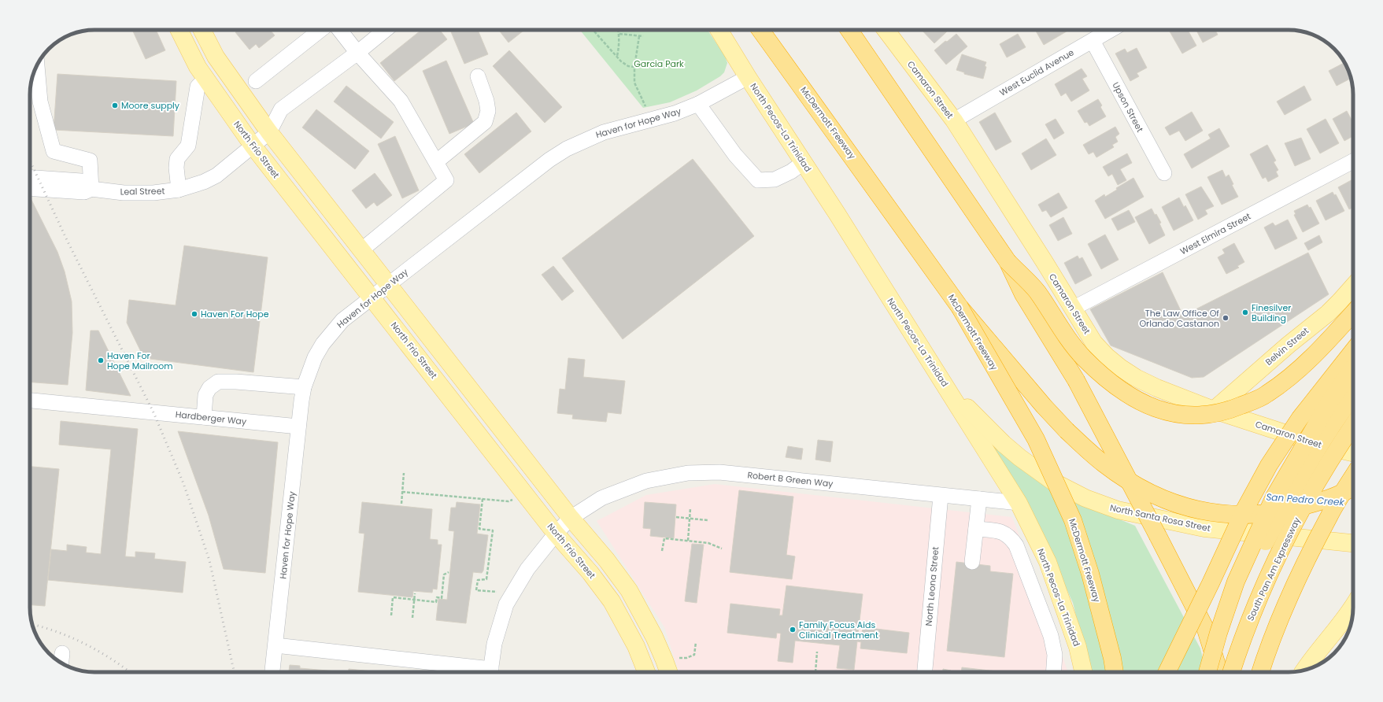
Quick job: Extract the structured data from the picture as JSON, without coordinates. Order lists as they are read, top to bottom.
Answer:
{
  "streets": {
    "highway": ["McDermott Freeway", "South Pan Am Expressway"],
    "main road": [
      "Camaron Street",
      "North Pecos-La Trinidad",
      "North Frio Street",
      "Belvin Street",
      "North Santa Rosa Street"
    ],
    "street": [
      "West Euclid Avenue",
      "Upson Street",
      "Haven for Hope Way",
      "Leal Street",
      "West Elmira Street",
      "Hardberger Way",
      "Robert B Green Way",
      "North Leona Street"
    ]
  },
  "crossings": [
    ["West Euclid Avenue", "Camaron Street"],
    ["West Euclid Avenue", "Upson Street"],
    ["Camaron Street", "West Elmira Street"],
    ["Camaron Street", "Belvin Street"],
    ["Haven for Hope Way", "North Pecos-La Trinidad"],
    ["Haven for Hope Way", "North Frio Street"],
    ["Haven for Hope Way", "Hardberger Way"],
    ["North Pecos-La Trinidad", "Robert B Green Way"],
    ["North Pecos-La Trinidad", "North Santa Rosa Street"],
    ["North Frio Street", "Leal Street"],
    ["North Frio Street", "Robert B Green Way"],
    ["Robert B Green Way", "North Leona Street"]
  ],
  "water": ["San Pedro Creek"],
  "parks": ["Garcia Park"],
  "places": [
    "Moore supply",
    "Finesilver Building",
    "Haven For Hope",
    "The Law Office Of Orlando Castanon",
    "Haven For Hope Mailroom",
    "Family Focus Aids Clinical Treatment"
  ]
}
